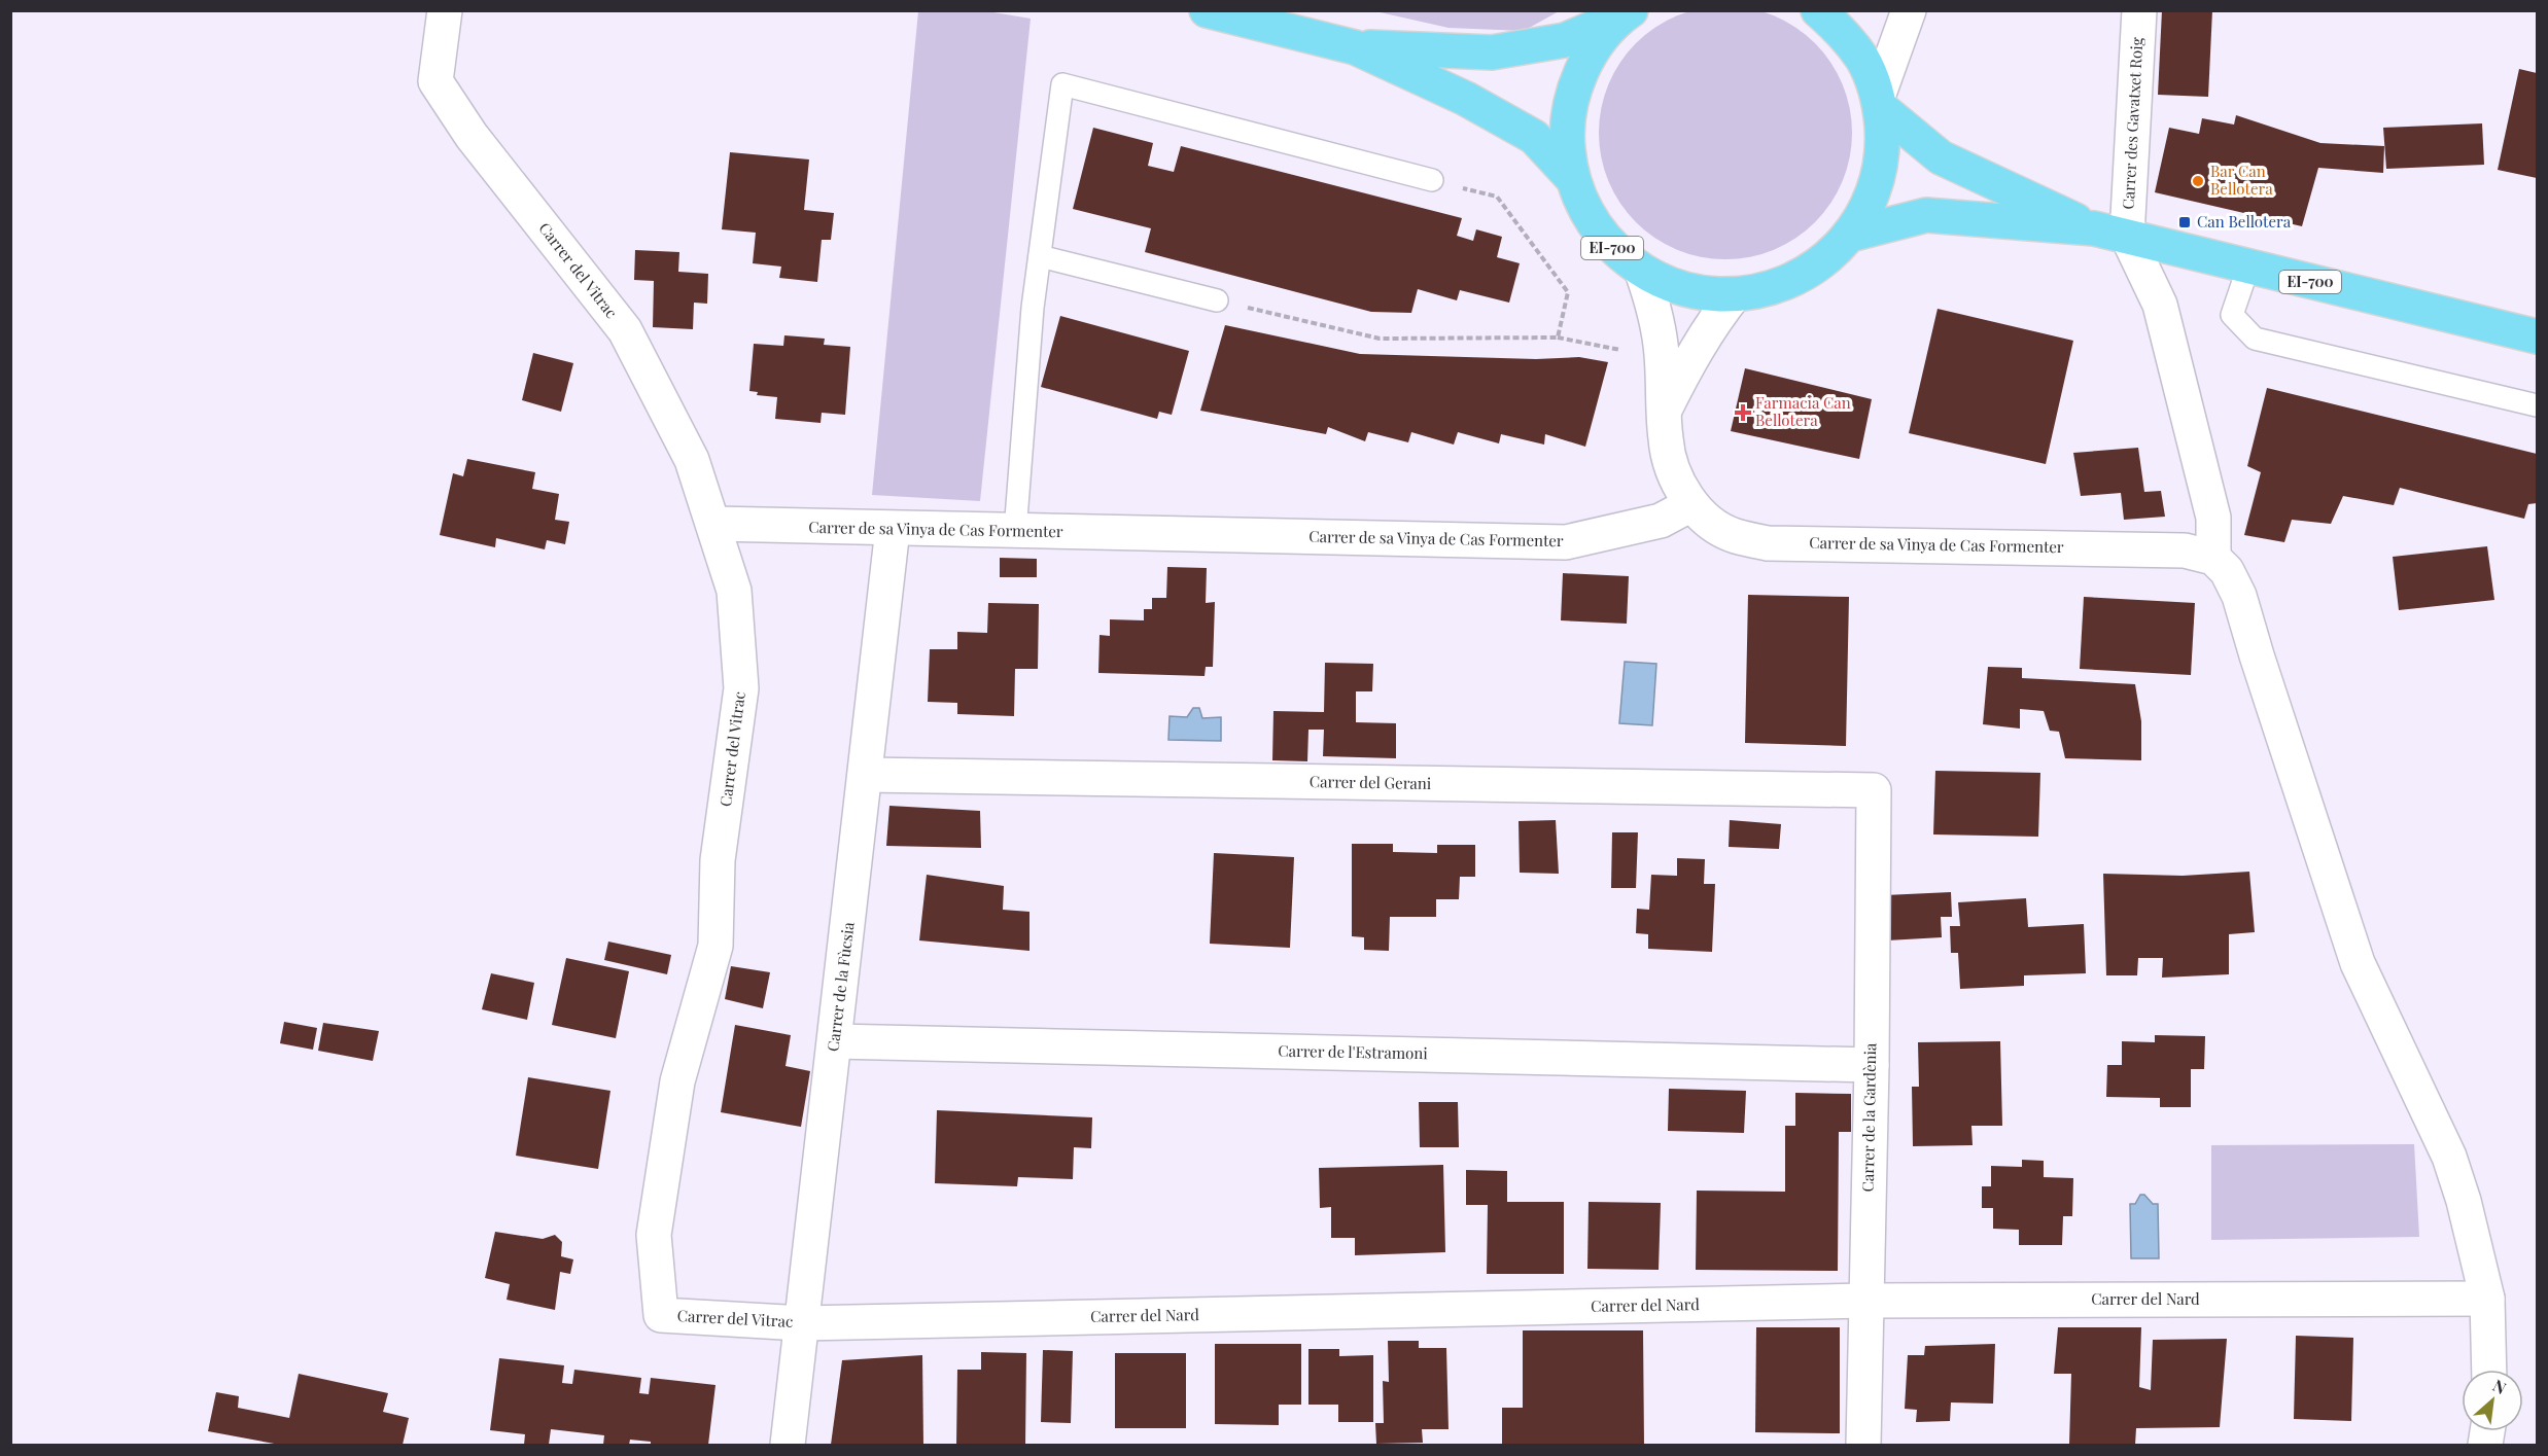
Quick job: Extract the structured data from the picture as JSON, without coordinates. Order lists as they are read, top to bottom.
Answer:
{
  "streets": {
    "main road": ["EI-700"],
    "street": [
      "Carrer des Gavatxet Roig",
      "Carrer del Vitrac",
      "Carrer de sa Vinya de Cas Formenter",
      "Carrer del Gerani",
      "Carrer de la Fùcsia",
      "Carrer de l'Estramoni",
      "Carrer de la Gardènia",
      "Carrer del Nard"
    ]
  },
  "crossings": [
    ["Carrer des Gavatxet Roig", "EI-700"],
    ["Carrer del Vitrac", "Carrer de sa Vinya de Cas Formenter"],
    ["Carrer del Vitrac", "Carrer de la Fùcsia"],
    ["Carrer del Vitrac", "Carrer del Nard"],
    ["Carrer de sa Vinya de Cas Formenter", "Carrer de la Fùcsia"],
    ["Carrer del Gerani", "Carrer de la Fùcsia"],
    ["Carrer del Gerani", "Carrer de la Gardènia"],
    ["Carrer de la Fùcsia", "Carrer de l'Estramoni"],
    ["Carrer de la Fùcsia", "Carrer del Nard"],
    ["Carrer de l'Estramoni", "Carrer de la Gardènia"],
    ["Carrer de la Gardènia", "Carrer del Nard"]
  ],
  "places": {
    "other": ["Bar Can Bellotera"],
    "transit": ["Can Bellotera"],
    "health": ["Farmacia Can Bellotera"]
  },
  "north": "top right"
}
